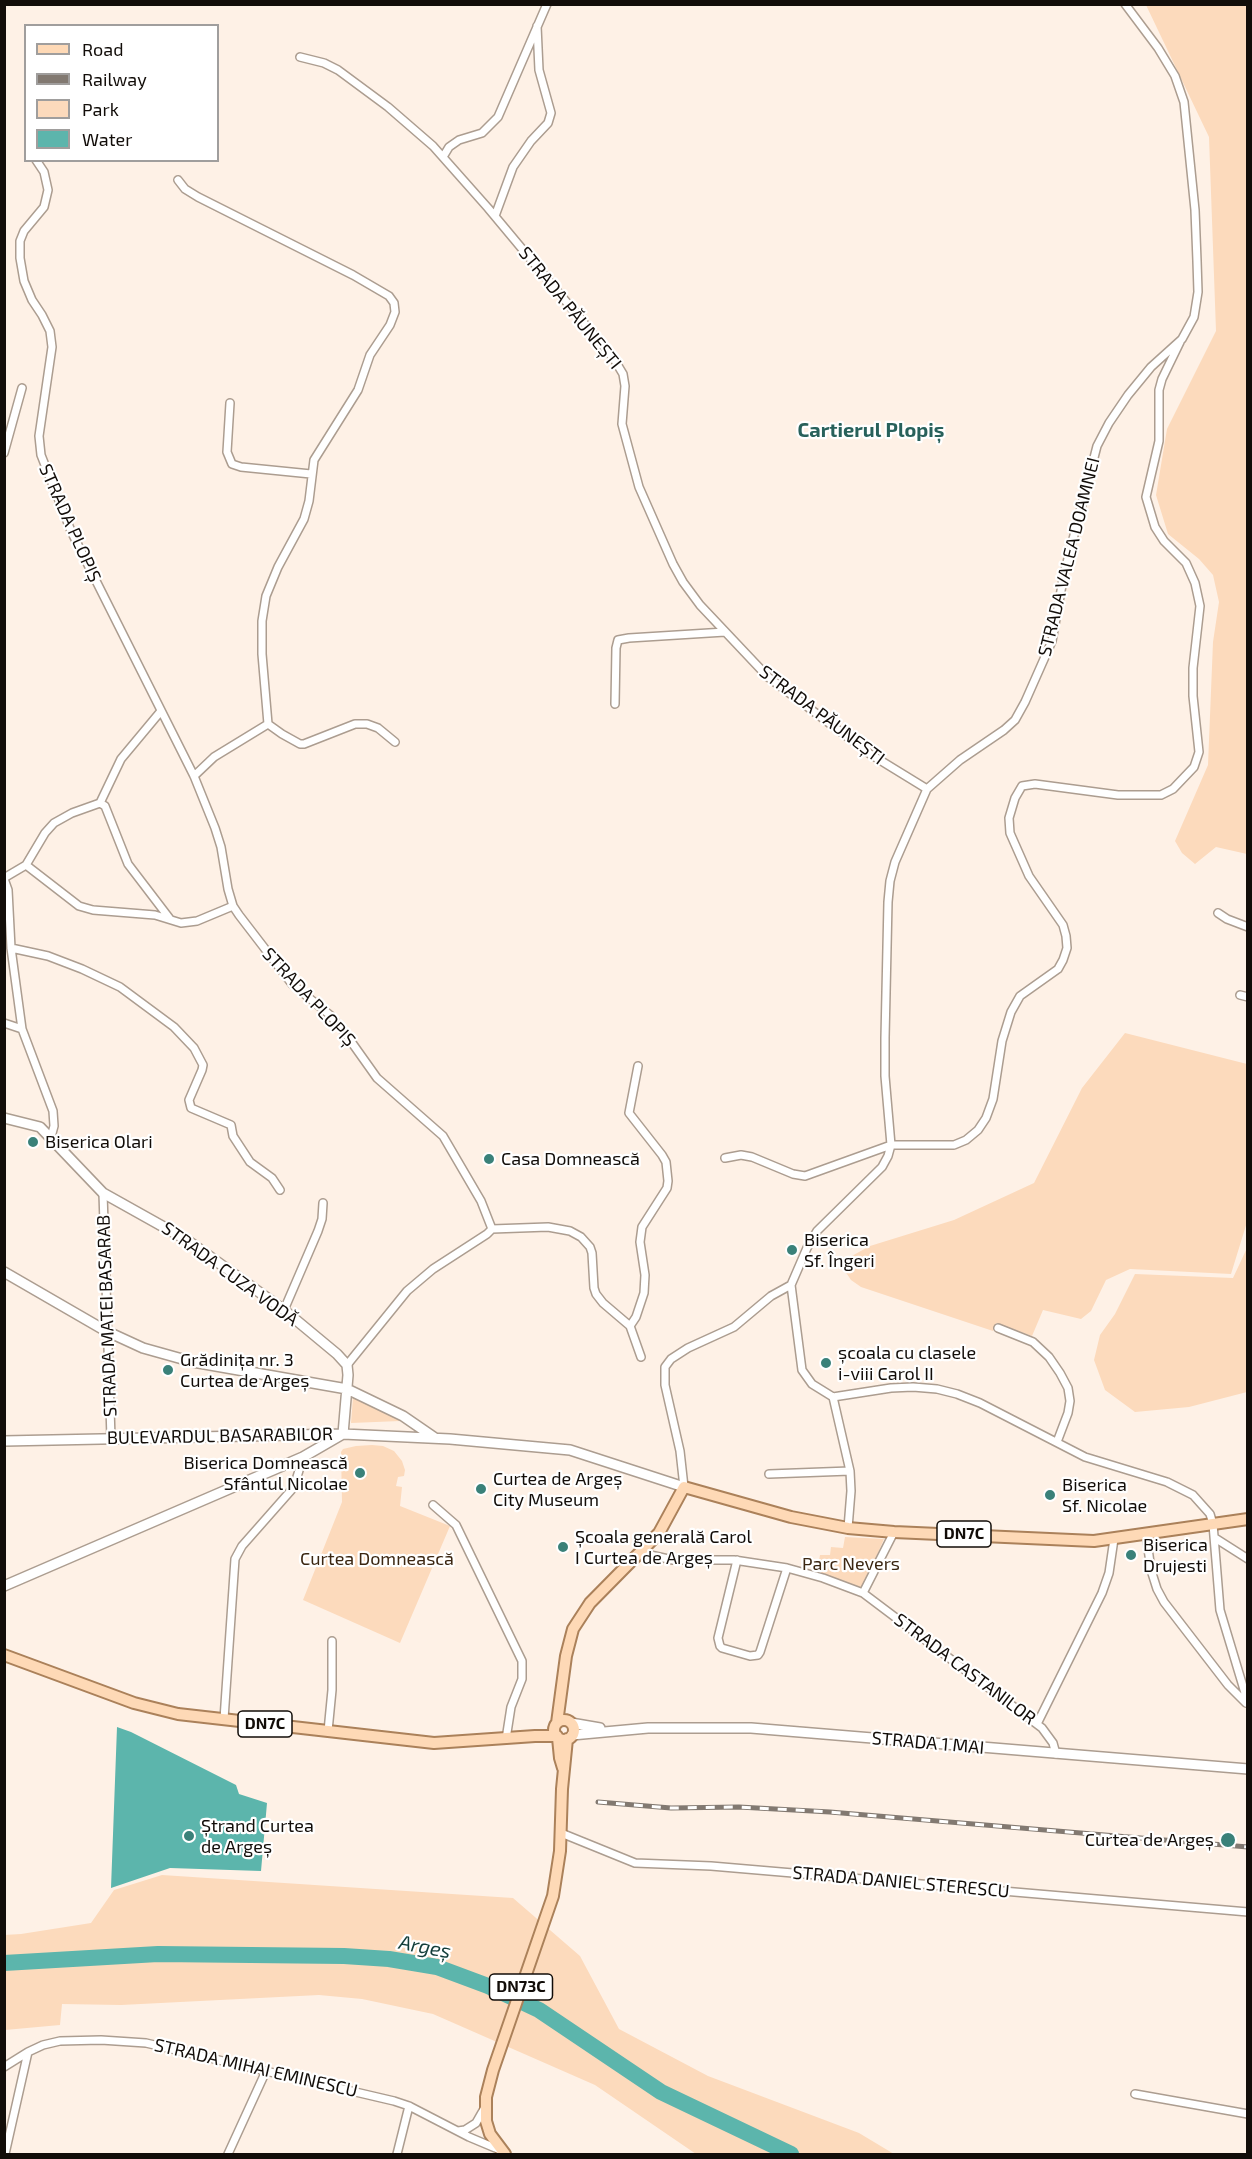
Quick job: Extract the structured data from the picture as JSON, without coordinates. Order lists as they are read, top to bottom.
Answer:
{
  "streets": {
    "main road": [
      "STRADA CUZA VODĂ",
      "BULEVARDUL BASARABILOR",
      "DN7C",
      "STRADA 1 MAI",
      "DN73C"
    ],
    "street": [
      "STRADA PĂUNEȘTI",
      "STRADA PLOPIȘ",
      "STRADA VALEA DOAMNEI",
      "STRADA MATEI BASARAB",
      "STRADA CASTANILOR",
      "STRADA DANIEL STERESCU",
      "STRADA MIHAI EMINESCU"
    ]
  },
  "crossings": [
    ["STRADA PĂUNEȘTI", "STRADA VALEA DOAMNEI"],
    ["STRADA CUZA VODĂ", "STRADA MATEI BASARAB"],
    ["STRADA MATEI BASARAB", "BULEVARDUL BASARABILOR"],
    ["BULEVARDUL BASARABILOR", "DN7C"],
    ["DN7C", "STRADA 1 MAI"],
    ["DN7C", "DN73C"],
    ["STRADA CASTANILOR", "STRADA 1 MAI"],
    ["STRADA 1 MAI", "DN73C"],
    ["STRADA DANIEL STERESCU", "DN73C"],
    ["DN73C", "STRADA MIHAI EMINESCU"]
  ],
  "districts": ["Cartierul Plopiș"],
  "water": ["Argeș"],
  "parks": ["Curtea Domnească", "Parc Nevers"],
  "places": [
    "Biserica Olari",
    "Casa Domnească",
    "Biserica Sf. Îngeri",
    "școala cu clasele i-viii Carol II",
    "Grădinița nr. 3 Curtea de Argeș",
    "Biserica Domnească Sfântul Nicolae",
    "Curtea de Argeș City Museum",
    "Biserica Sf. Nicolae",
    "Școala generală Carol I Curtea de Argeș",
    "Biserica Drujesti",
    "Ștrand Curtea de Argeș",
    "Curtea de Argeș"
  ],
  "legend": [
    "Road",
    "Railway",
    "Park",
    "Water"
  ]
}
